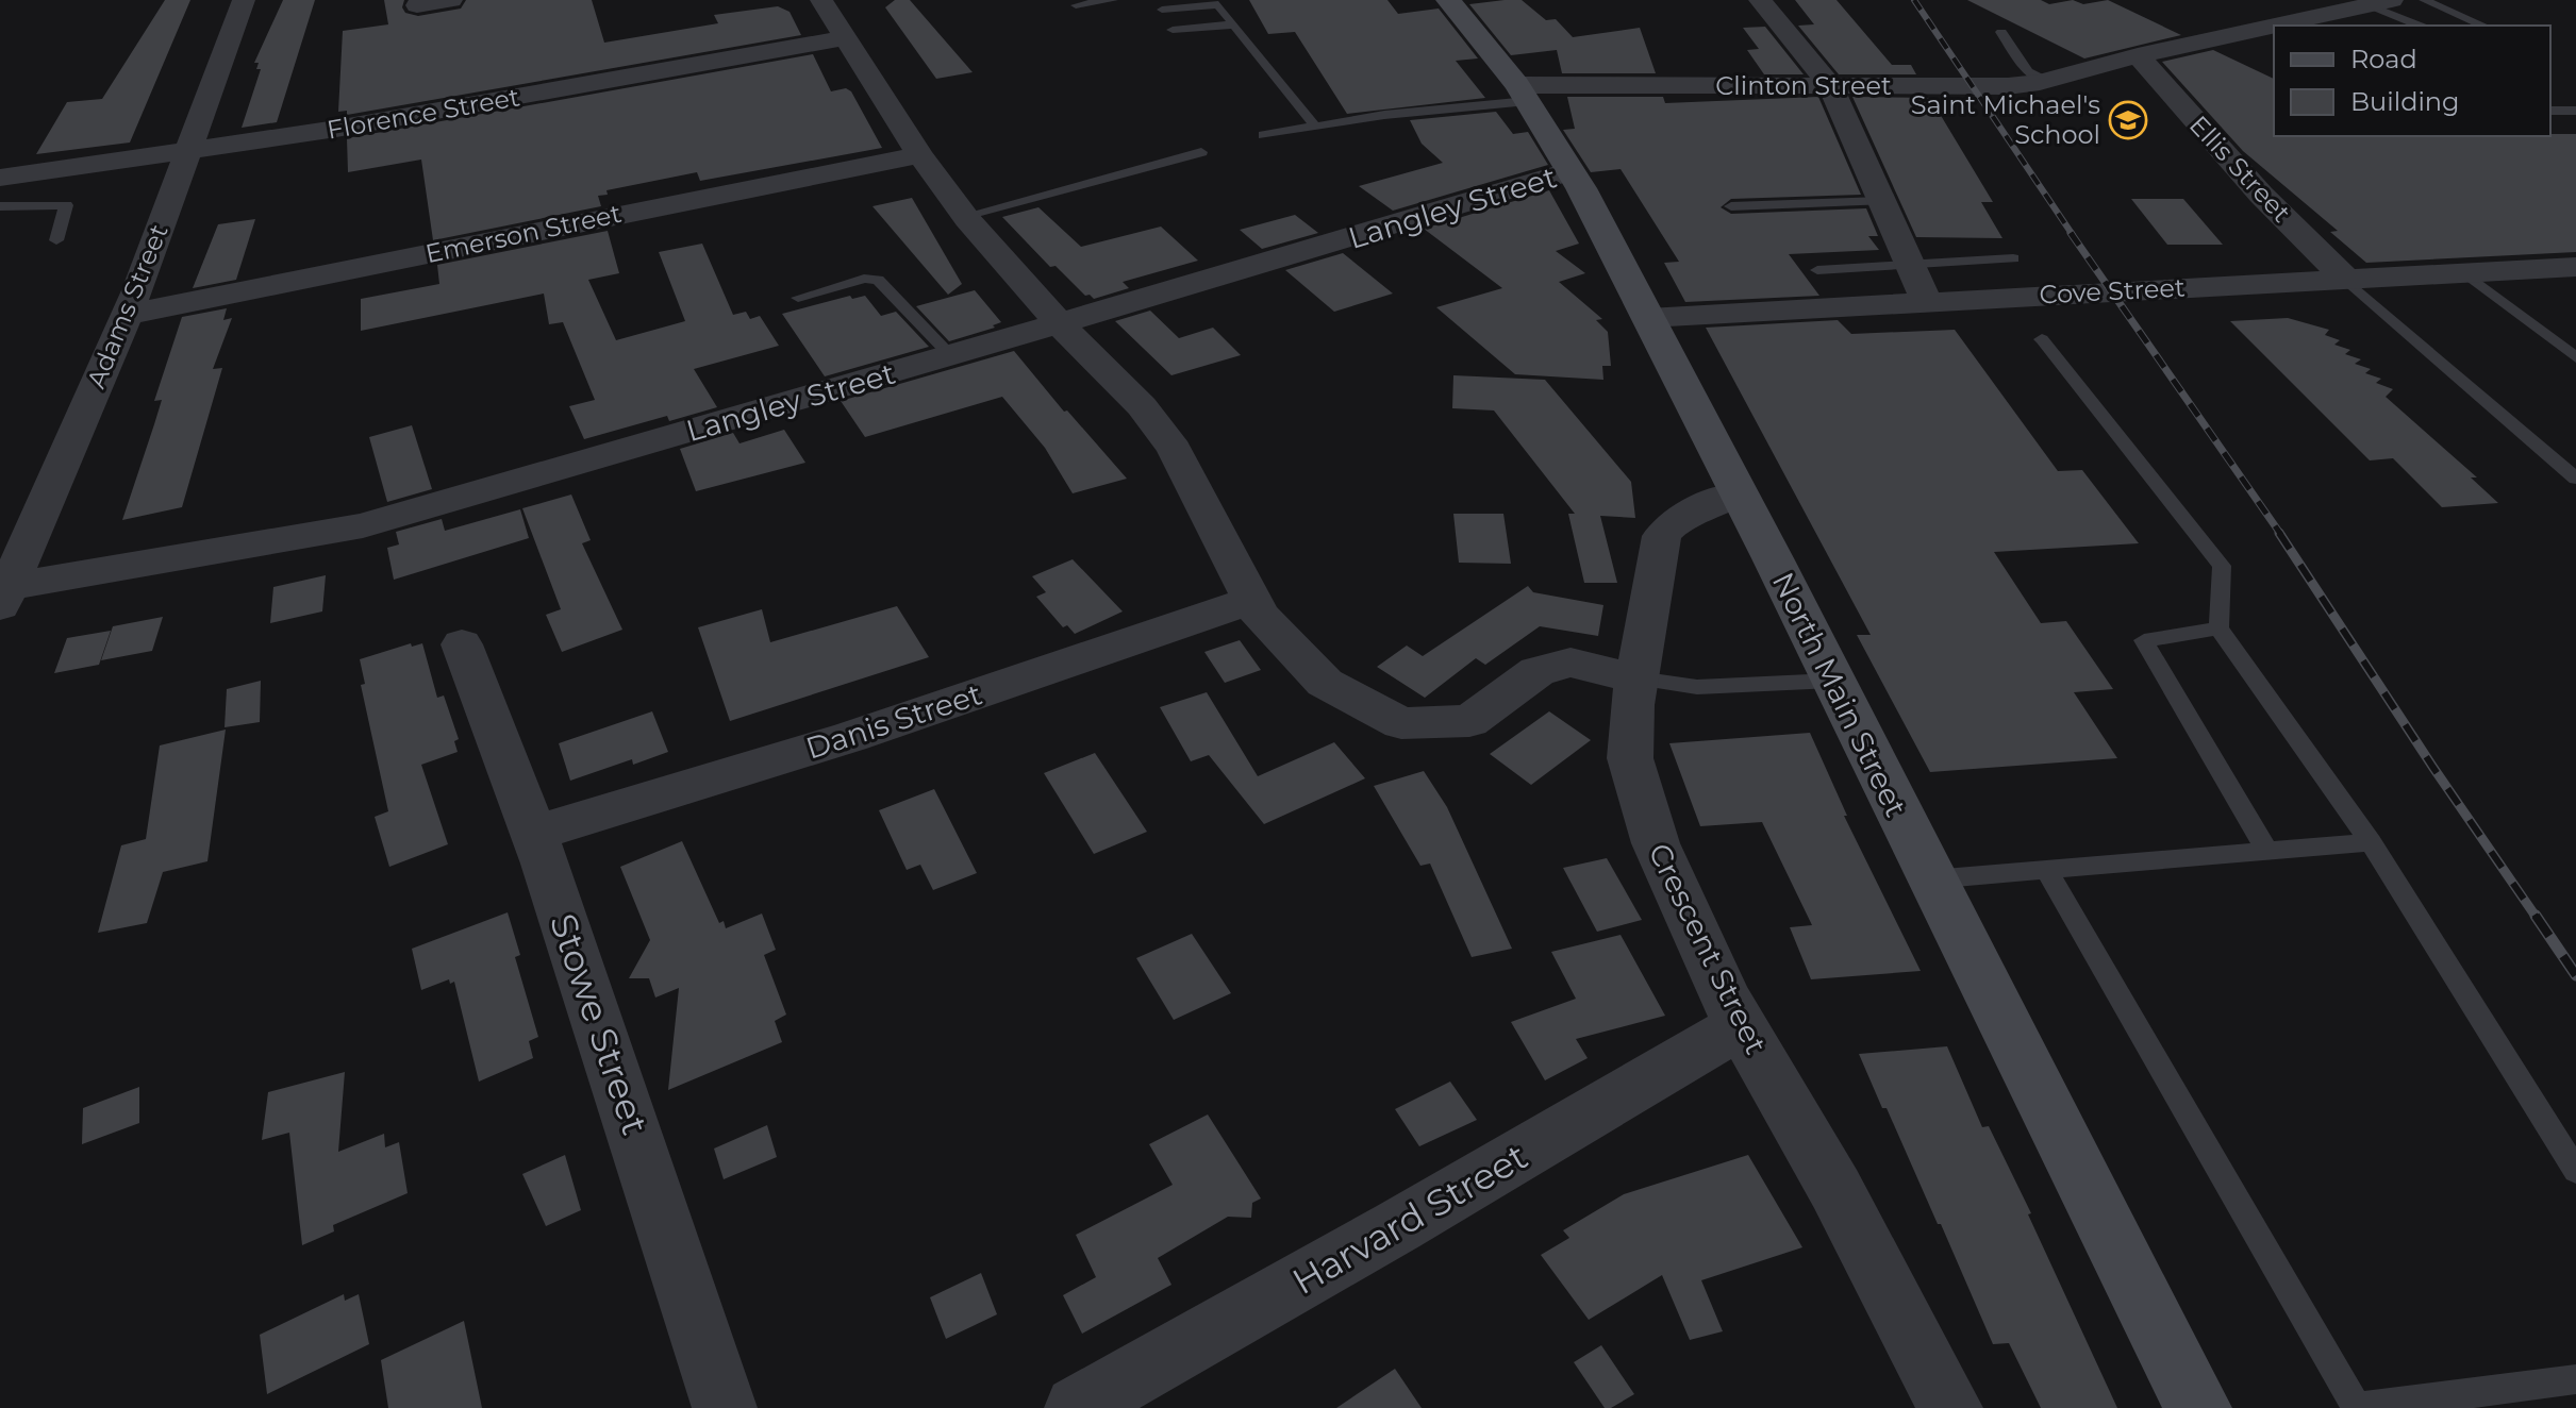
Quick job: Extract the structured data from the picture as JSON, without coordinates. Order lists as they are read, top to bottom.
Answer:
{
  "streets": {
    "main road": ["North Main Street"],
    "street": [
      "Clinton Street",
      "Florence Street",
      "Ellis Street",
      "Langley Street",
      "Emerson Street",
      "Cove Street",
      "Adams Street",
      "Danis Street",
      "Crescent Street",
      "Stowe Street",
      "Harvard Street"
    ]
  },
  "crossings": [
    ["Clinton Street", "Ellis Street"],
    ["Clinton Street", "North Main Street"],
    ["Florence Street", "Adams Street"],
    ["Ellis Street", "Cove Street"],
    ["Langley Street", "Adams Street"],
    ["Langley Street", "North Main Street"],
    ["Emerson Street", "Adams Street"],
    ["Cove Street", "North Main Street"],
    ["North Main Street", "Crescent Street"],
    ["Danis Street", "Stowe Street"],
    ["Crescent Street", "Harvard Street"]
  ],
  "places": {
    "school or university": ["Saint Michael's School"]
  },
  "legend": ["Road", "Building"]
}
